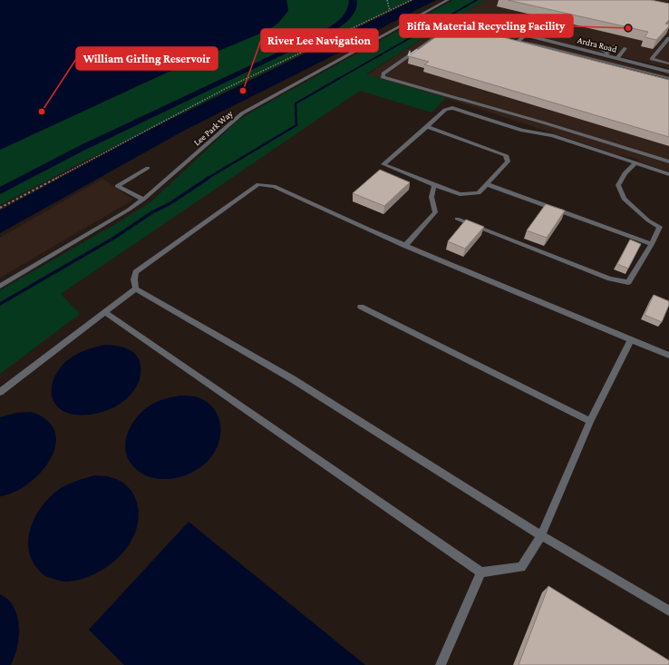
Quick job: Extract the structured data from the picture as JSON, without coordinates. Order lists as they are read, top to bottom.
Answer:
{
  "streets": {
    "street": ["Ardra Road"],
    "lane": ["Lee Park Way"]
  },
  "places": ["Biffa Material Recycling Facility", "River Lee Navigation", "William Girling Reservoir"]
}
